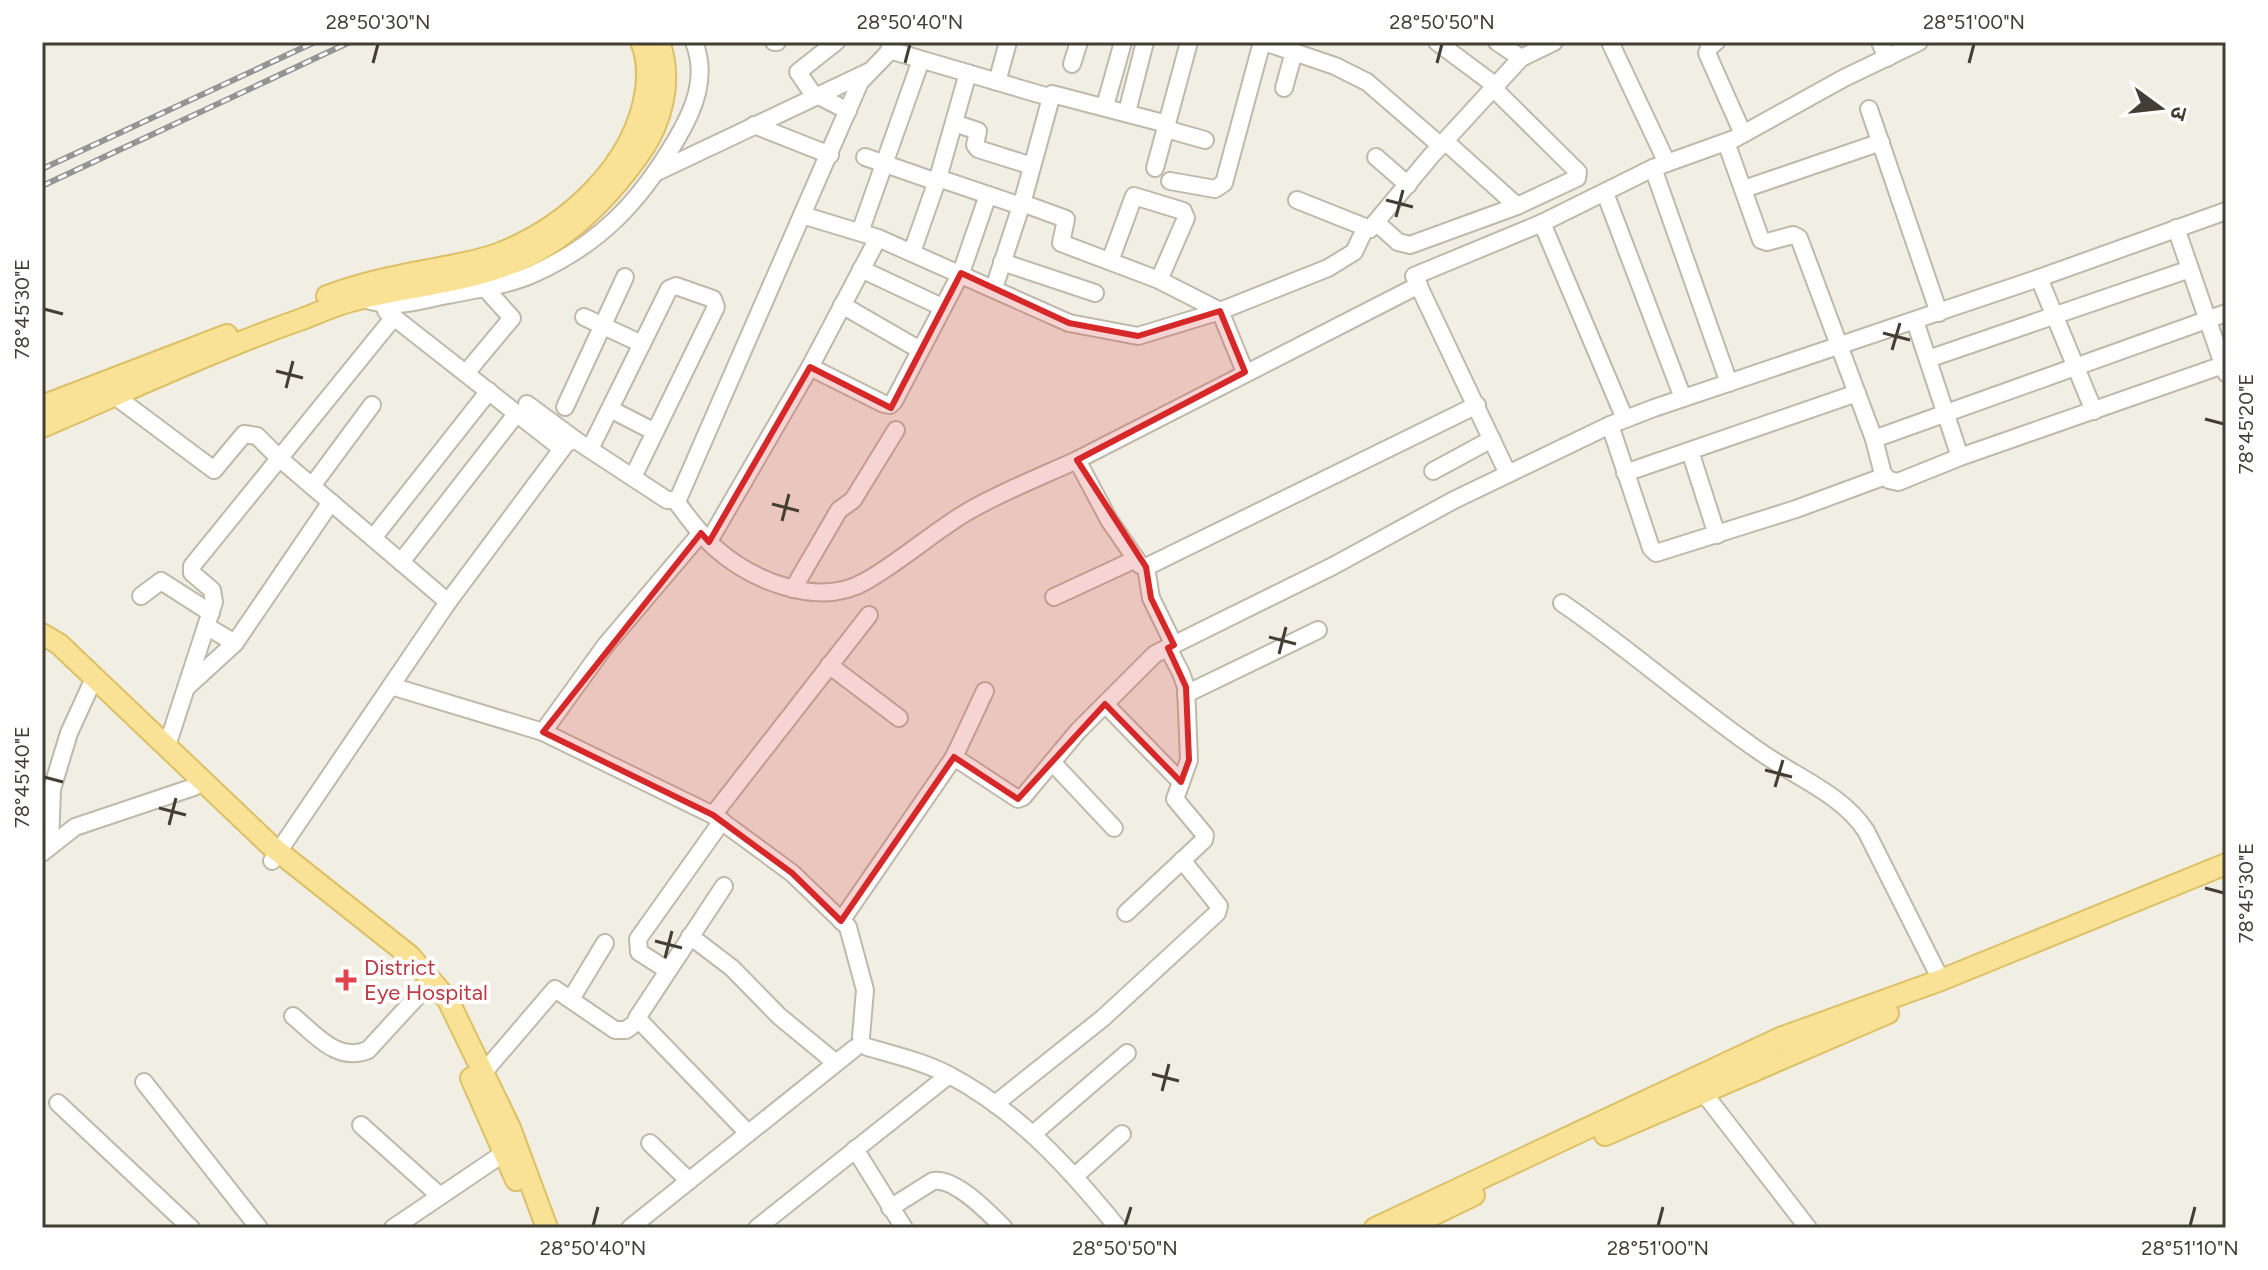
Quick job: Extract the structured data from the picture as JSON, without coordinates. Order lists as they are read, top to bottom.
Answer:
{
  "places": {
    "health": ["District Eye Hospital"]
  },
  "north": "right",
  "coordinates": [
    "28°50'30\"N",
    "28°50'40\"N",
    "28°50'50\"N",
    "28°51'00\"N",
    "78°45'30\"E",
    "78°45'20\"E",
    "78°45'40\"E",
    "28°51'10\"N"
  ]
}
